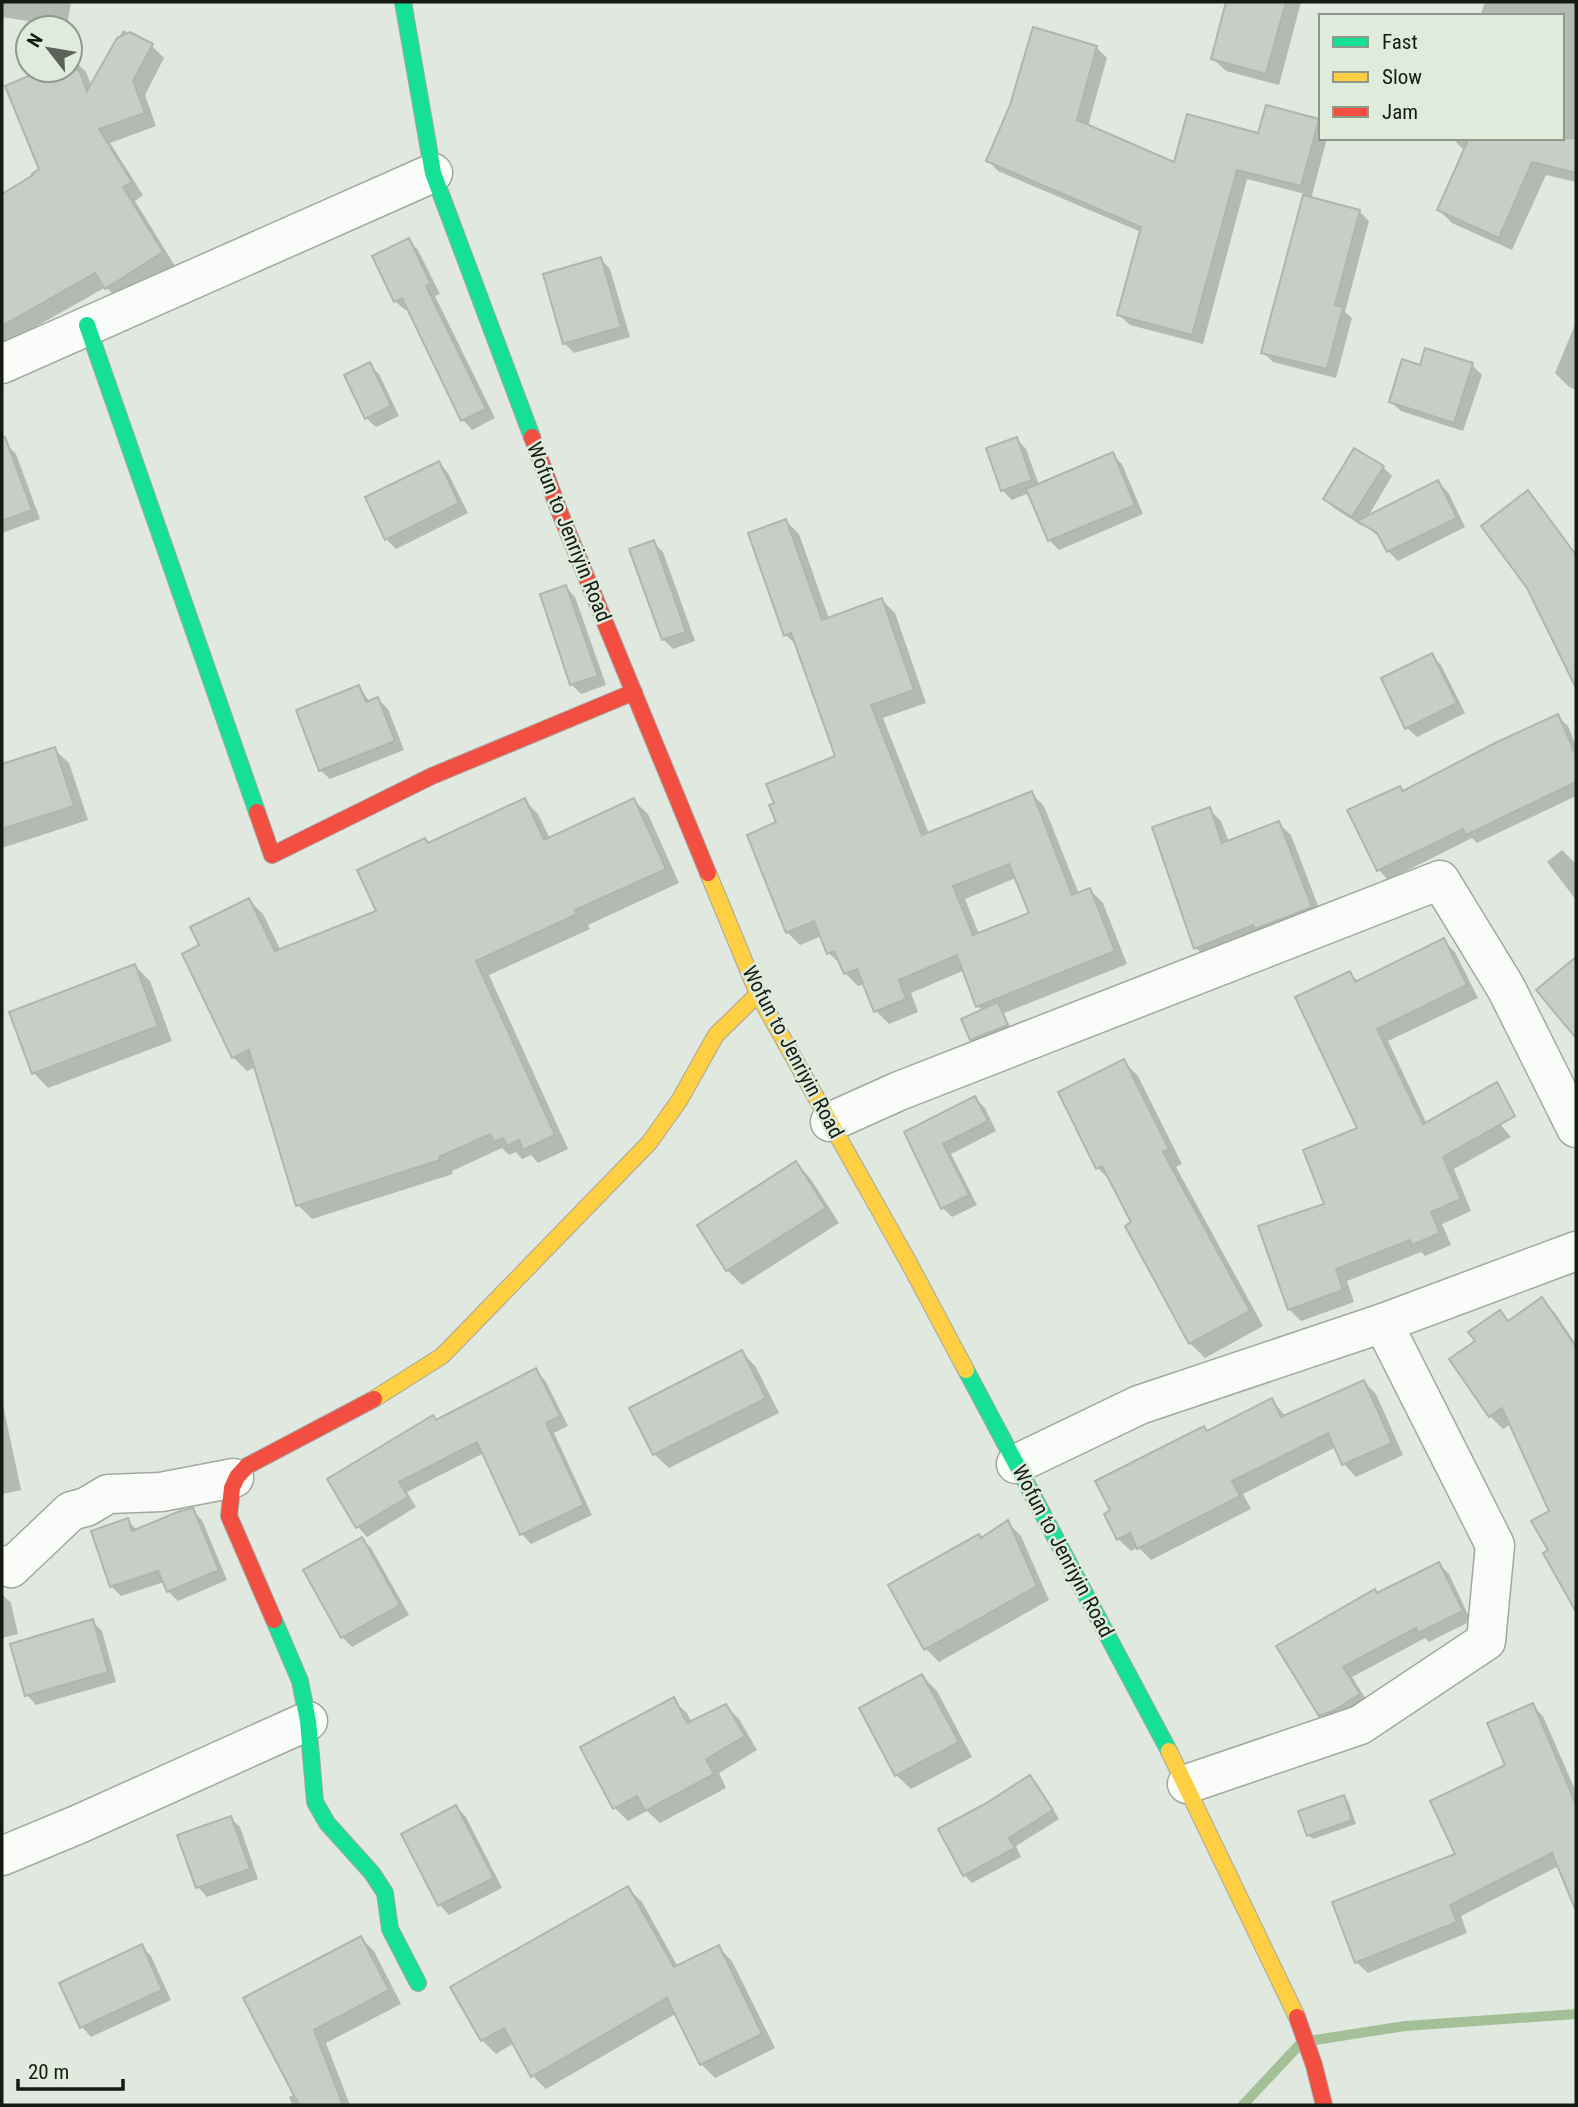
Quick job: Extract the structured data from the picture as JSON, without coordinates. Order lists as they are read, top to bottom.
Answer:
{
  "streets": {
    "street": ["Wofun to Jenriyin Road"]
  },
  "legend": ["Fast", "Slow", "Jam"],
  "scale_bar": "20 m",
  "north": "top left"
}
